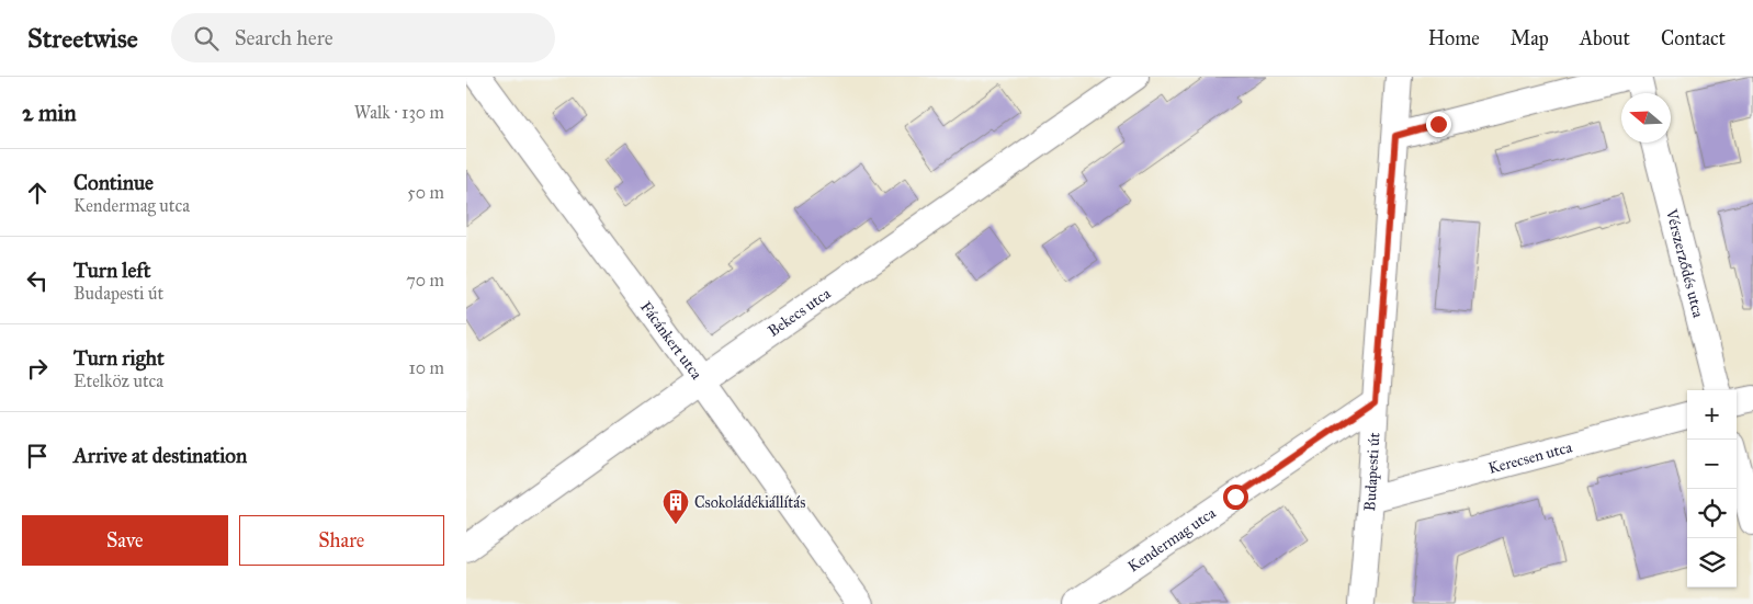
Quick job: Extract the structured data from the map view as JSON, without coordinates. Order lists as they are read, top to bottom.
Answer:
{
  "streets": {
    "street": [
      "Vérszerződés utca",
      "Bekecs utca",
      "Fácánkert utca",
      "Kerecsen utca",
      "Budapesti út",
      "Kendermag utca"
    ]
  },
  "crossings": [
    ["Bekecs utca", "Fácánkert utca"],
    ["Kerecsen utca", "Budapesti út"],
    ["Budapesti út", "Kendermag utca"]
  ],
  "places": {
    "building": ["Csokoládékiállítás"]
  },
  "north": "left",
  "page": {
    "header": "Streetwise",
    "search": "Search here",
    "nav": [
      "Home",
      "Map",
      "About",
      "Contact"
    ],
    "heading": ["2 min", "Walk · 130 m"],
    "list": [
      ["Continue", "Kendermag utca", "50 m"],
      ["Turn left", "Budapesti út", "70 m"],
      ["Turn right", "Etelköz utca", "10 m"],
      "Arrive at destination"
    ],
    "map_buttons": ["+", "−"],
    "buttons": ["Save", "Share"]
  }
}
